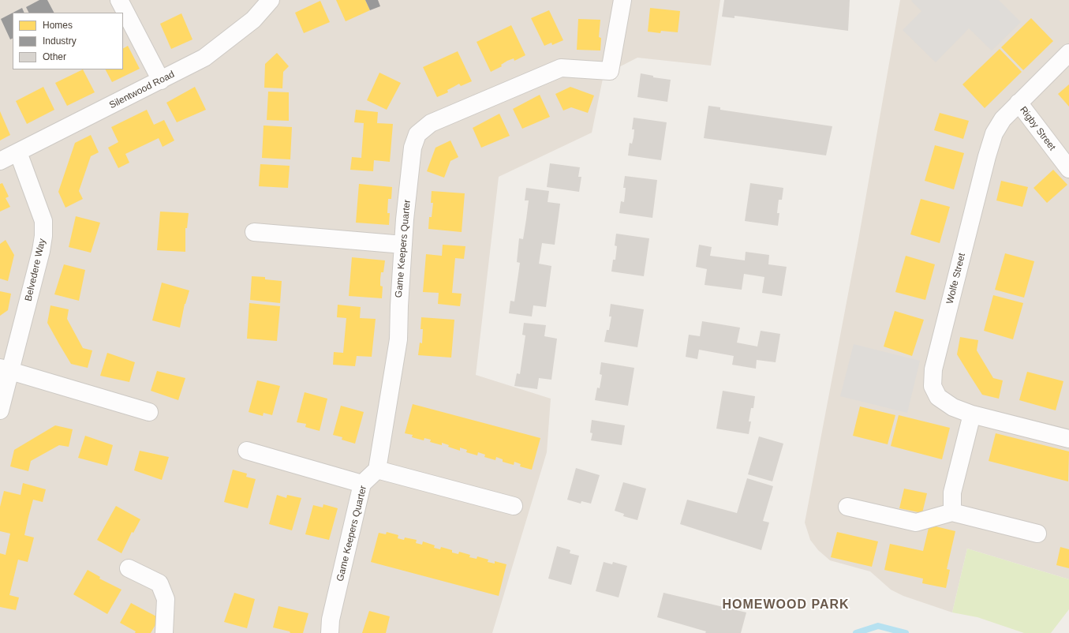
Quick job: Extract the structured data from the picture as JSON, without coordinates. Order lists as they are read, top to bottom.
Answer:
{
  "streets": {
    "street": [
      "Silentwood Road",
      "Rigby Street",
      "Game Keepers Quarter",
      "Belvedere Way",
      "Wolfe Street"
    ]
  },
  "crossings": [
    ["Silentwood Road", "Belvedere Way"],
    ["Rigby Street", "Wolfe Street"]
  ],
  "districts": ["HOMEWOOD PARK"],
  "legend": ["Homes", "Industry", "Other"]
}
